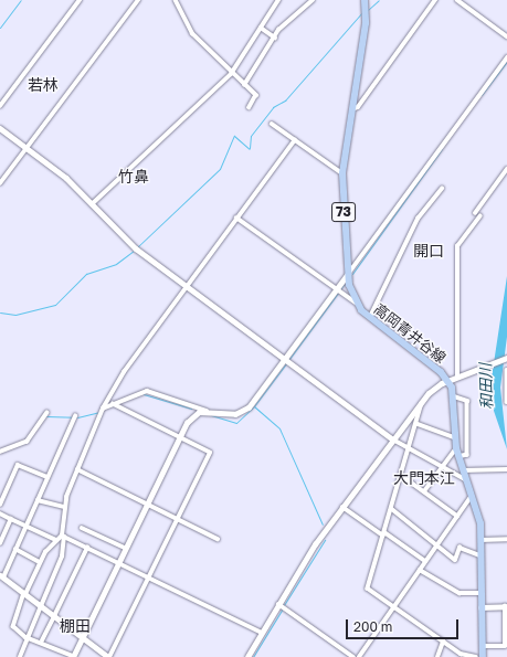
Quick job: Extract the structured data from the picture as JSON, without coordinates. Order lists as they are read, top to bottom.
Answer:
{
  "streets": {
    "main road": ["73", "高岡青井谷線"]
  },
  "districts": [
    "若林",
    "竹鼻",
    "開口",
    "大門本江",
    "棚田"
  ],
  "water": ["和田川"],
  "scale_bar": "200 m"
}
